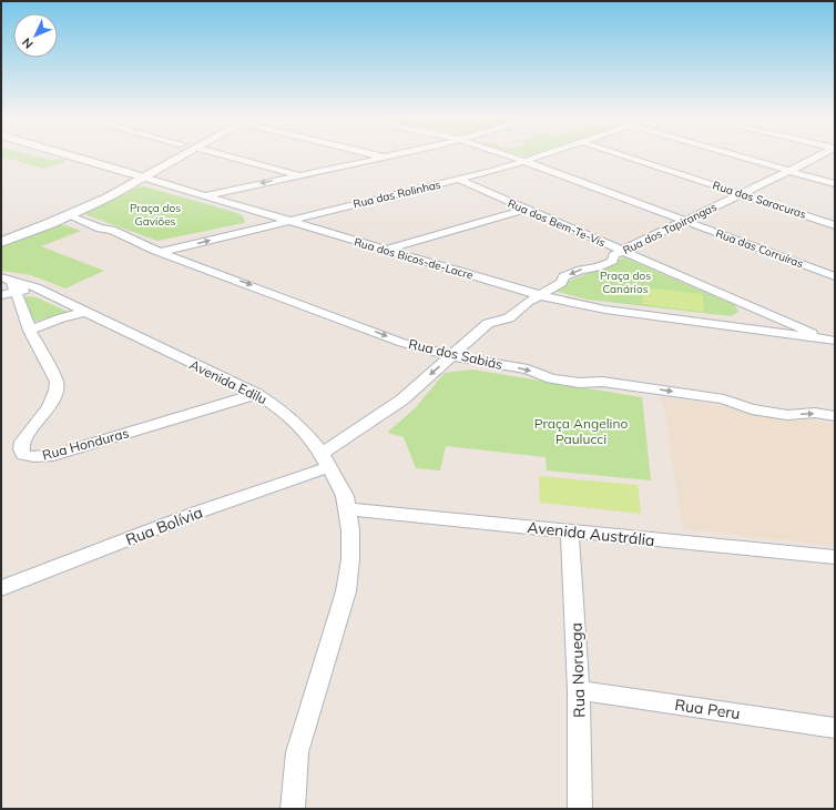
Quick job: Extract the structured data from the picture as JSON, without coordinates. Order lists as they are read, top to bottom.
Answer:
{
  "streets": {
    "street": [
      "Rua das Rolinhas",
      "Rua das Saracuras",
      "Rua dos Bem-Te-Vis",
      "Rua dos Tapirangas",
      "Rua das Corruíras",
      "Rua dos Bicos-de-Lacre",
      "Rua dos Sabiás",
      "Avenida Edilu",
      "Rua Honduras",
      "Rua Bolívia",
      "Avenida Austrália",
      "Rua Noruega",
      "Rua Peru"
    ]
  },
  "crossings": [
    ["Rua das Rolinhas", "Rua dos Bem-Te-Vis"],
    ["Rua das Rolinhas", "Rua das Corruíras"],
    ["Rua das Rolinhas", "Rua dos Bicos-de-Lacre"],
    ["Rua das Rolinhas", "Rua dos Sabiás"],
    ["Rua das Saracuras", "Rua dos Tapirangas"],
    ["Rua dos Bem-Te-Vis", "Rua dos Tapirangas"],
    ["Rua dos Bem-Te-Vis", "Rua dos Bicos-de-Lacre"],
    ["Rua dos Tapirangas", "Rua das Corruíras"],
    ["Rua dos Tapirangas", "Rua dos Bicos-de-Lacre"],
    ["Rua dos Tapirangas", "Rua dos Sabiás"],
    ["Rua dos Tapirangas", "Avenida Edilu"],
    ["Rua dos Tapirangas", "Rua Bolívia"],
    ["Avenida Edilu", "Rua Honduras"],
    ["Avenida Edilu", "Rua Bolívia"],
    ["Avenida Edilu", "Avenida Austrália"],
    ["Avenida Austrália", "Rua Noruega"],
    ["Rua Noruega", "Rua Peru"]
  ],
  "one_way": ["Rua dos Tapirangas", "Rua dos Sabiás"],
  "parks": ["Praça dos Gaviões", "Praça dos Canários", "Praça Angelino Paulucci"],
  "north": "bottom left"
}
